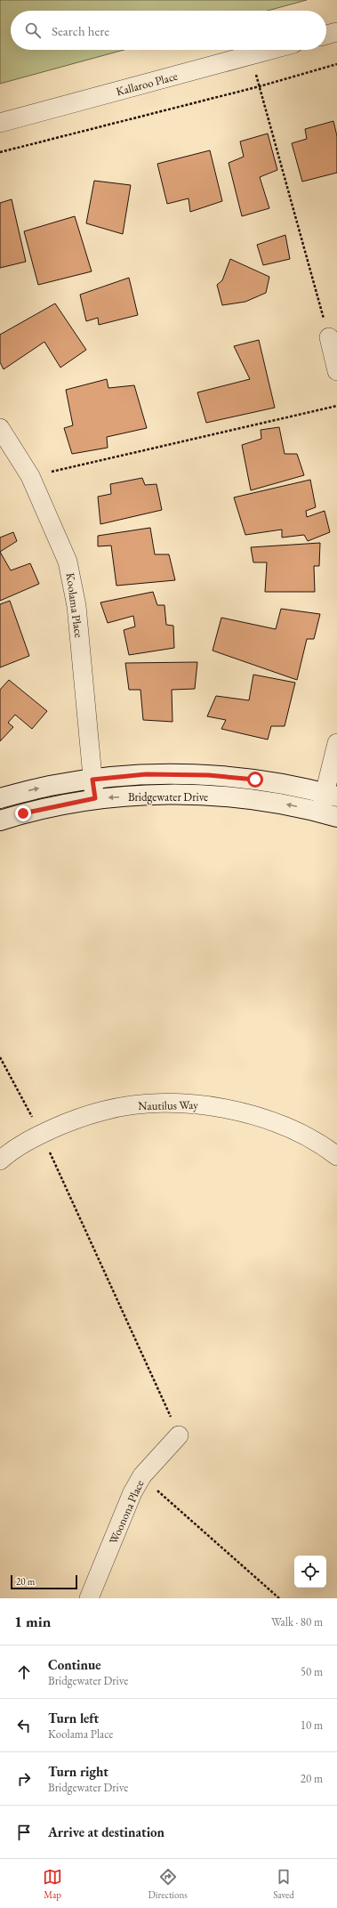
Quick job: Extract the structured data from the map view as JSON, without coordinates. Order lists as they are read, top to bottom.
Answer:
{
  "streets": {
    "street": [
      "Kallaroo Place",
      "Koolama Place",
      "Bridgewater Drive",
      "Nautilus Way",
      "Woonona Place"
    ]
  },
  "crossings": [
    ["Koolama Place", "Bridgewater Drive"]
  ],
  "scale_bar": "20 m",
  "page": {
    "search": "Search here",
    "scale": "20 m",
    "heading": ["1 min", "Walk · 80 m"],
    "list": [
      ["Continue", "Bridgewater Drive", "50 m"],
      ["Turn left", "Koolama Place", "10 m"],
      ["Turn right", "Bridgewater Drive", "20 m"],
      "Arrive at destination"
    ],
    "nav": ["Map", "Directions", "Saved"]
  }
}
